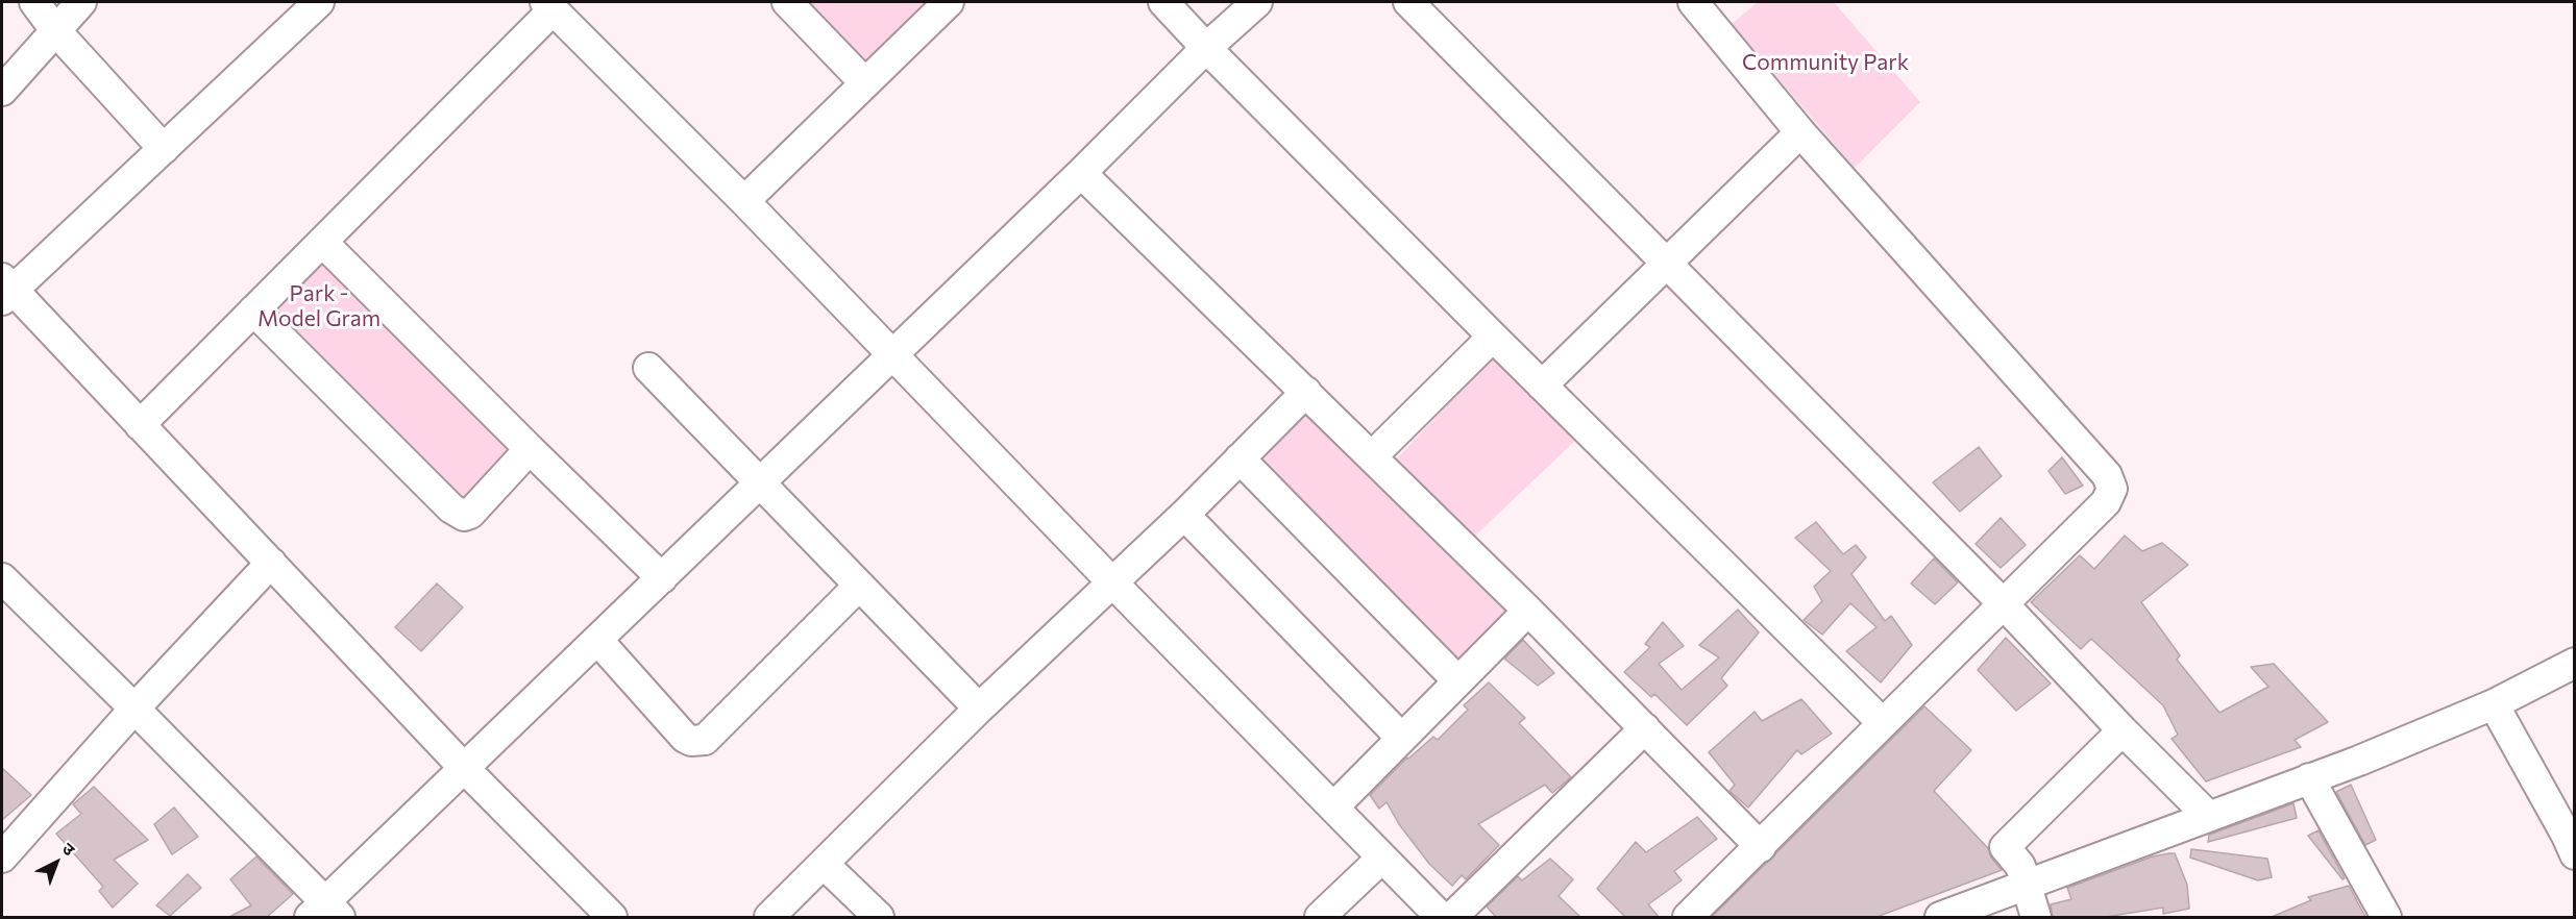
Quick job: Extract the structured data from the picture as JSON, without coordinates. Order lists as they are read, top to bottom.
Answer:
{
  "parks": ["Community Park", "Park - Model Gram"],
  "north": "top right"
}
